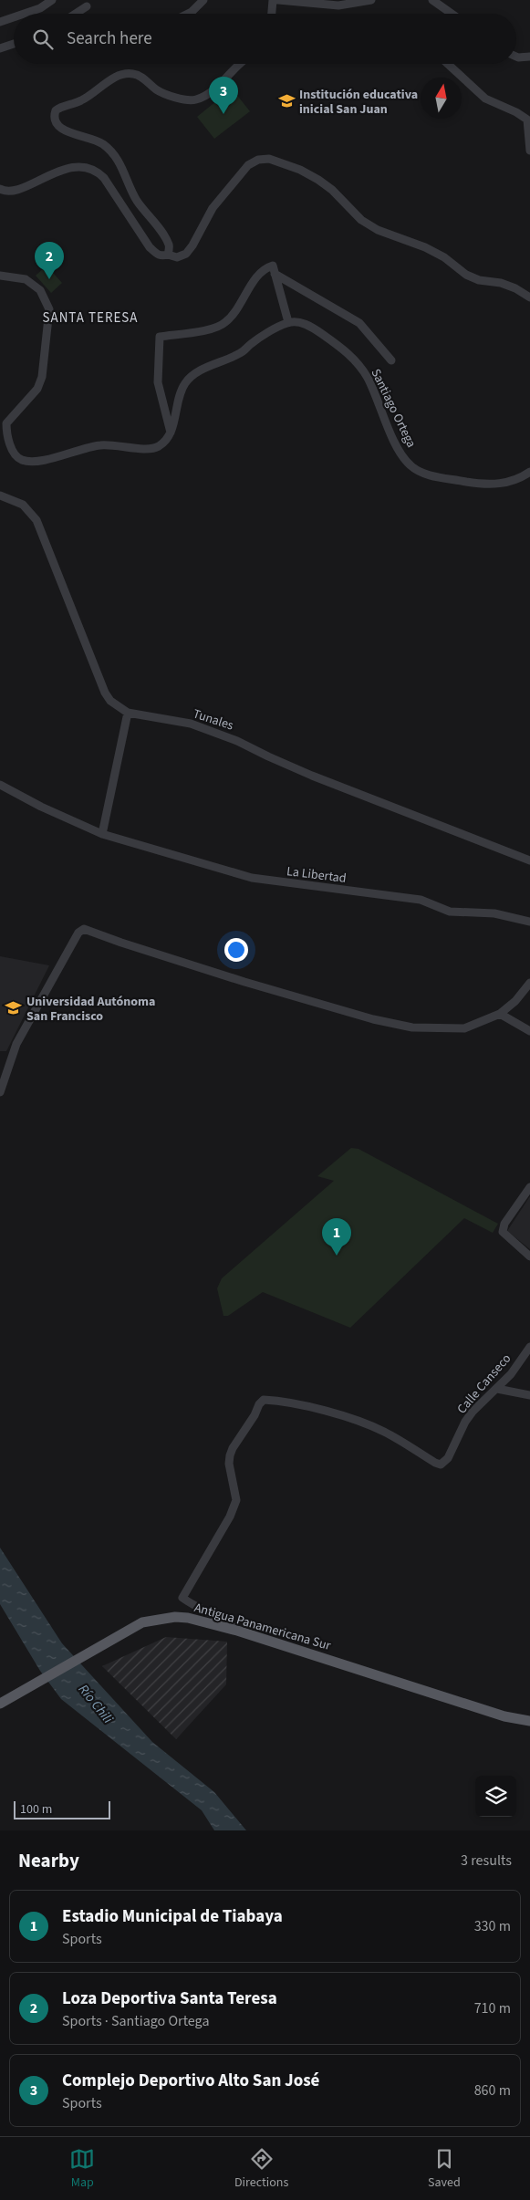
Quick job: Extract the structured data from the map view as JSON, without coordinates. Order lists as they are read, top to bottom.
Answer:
{
  "streets": {
    "main road": ["Antigua Panamericana Sur"],
    "street": [
      "Santiago Ortega",
      "Tunales",
      "La Libertad",
      "Calle Canseco"
    ]
  },
  "crossings": [
    ["Calle Canseco", "Antigua Panamericana Sur"]
  ],
  "districts": ["SANTA TERESA"],
  "water": ["Río Chili"],
  "places": {
    "school or university": ["Institución educativa inicial San Juan", "Universidad Autónoma San Francisco"]
  },
  "scale_bar": "100 m",
  "north": "top",
  "page": {
    "search": "Search here",
    "pins": ["3", "2", "1"],
    "scale": "100 m",
    "heading": ["Nearby", "3 results"],
    "list": [
      {
        "mark": "1",
        "name": "Estadio Municipal de Tiabaya",
        "note": "Sports",
        "value": "330 m"
      },
      {
        "mark": "2",
        "name": "Loza Deportiva Santa Teresa",
        "note": "Sports · Santiago Ortega",
        "value": "710 m"
      },
      {
        "mark": "3",
        "name": "Complejo Deportivo Alto San José",
        "note": "Sports",
        "value": "860 m"
      }
    ],
    "nav": ["Map", "Directions", "Saved"]
  }
}
